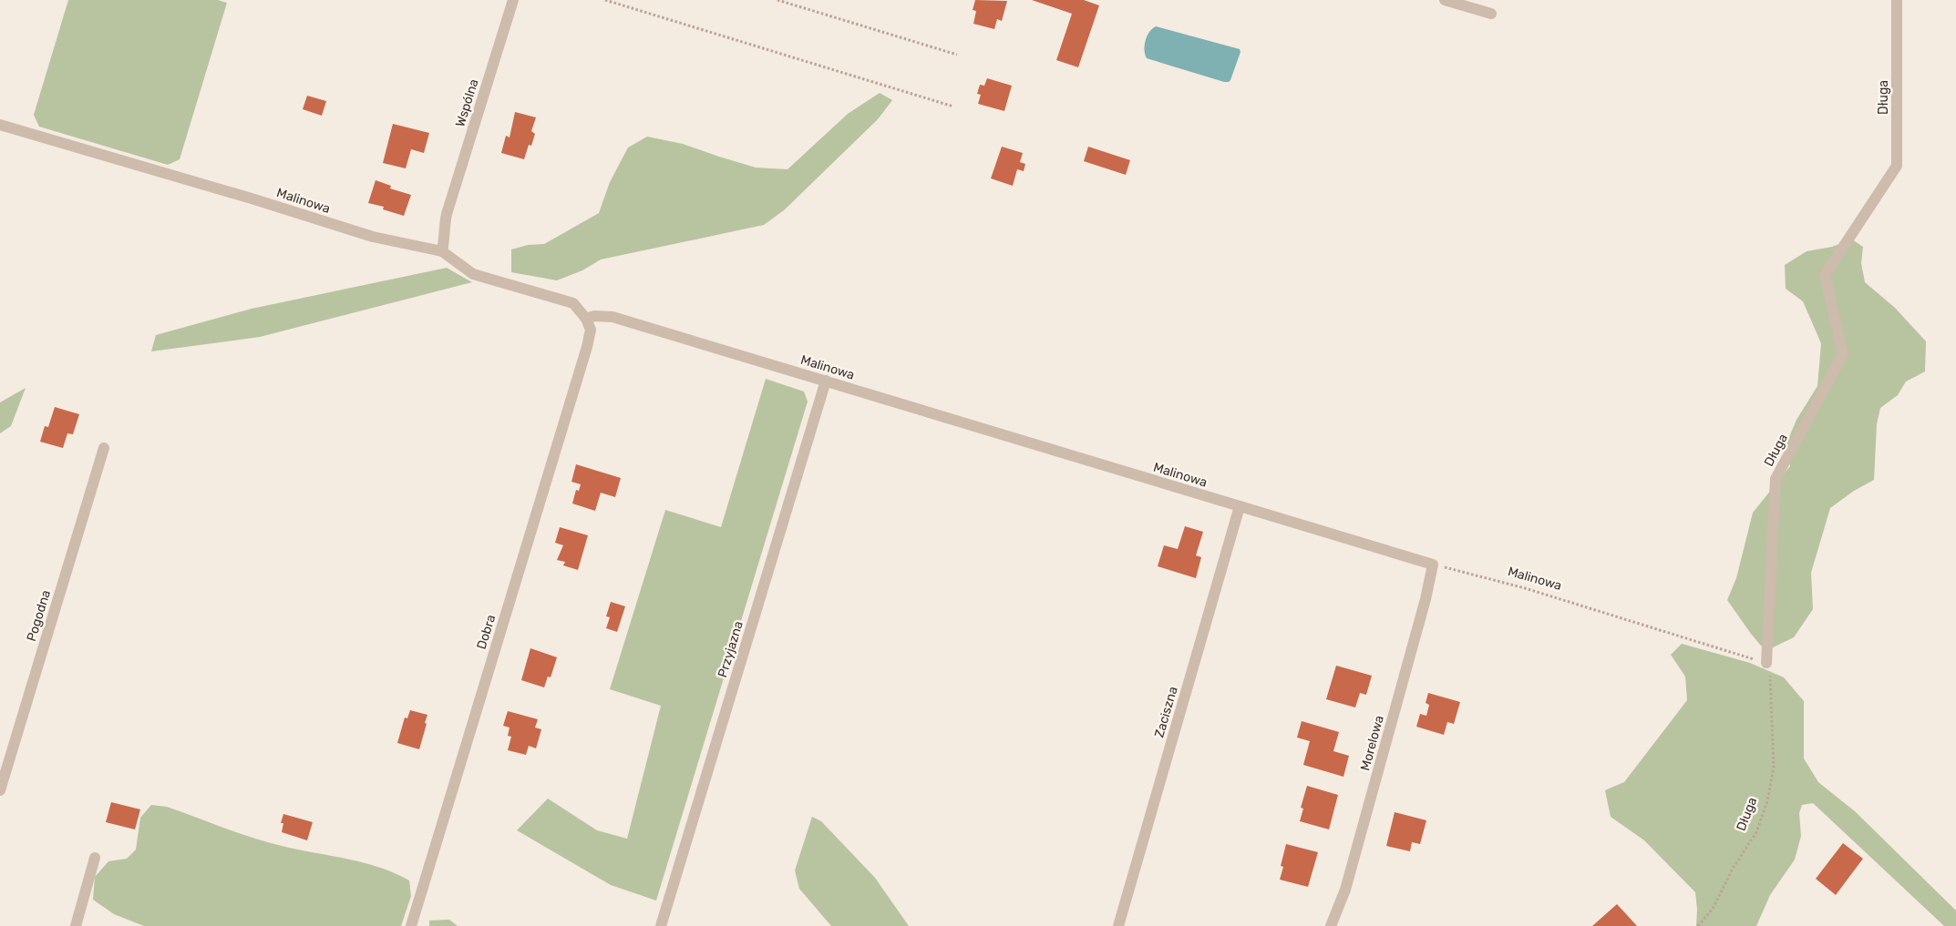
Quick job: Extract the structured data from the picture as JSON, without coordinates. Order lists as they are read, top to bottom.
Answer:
{
  "streets": {
    "street": [
      "Długa",
      "Wspólna",
      "Malinowa",
      "Pogodna",
      "Dobra",
      "Przyjazna",
      "Zaciszna",
      "Morelowa"
    ]
  },
  "crossings": [
    ["Długa", "Malinowa"],
    ["Wspólna", "Malinowa"],
    ["Malinowa", "Dobra"],
    ["Malinowa", "Przyjazna"],
    ["Malinowa", "Zaciszna"],
    ["Malinowa", "Morelowa"]
  ]
}
